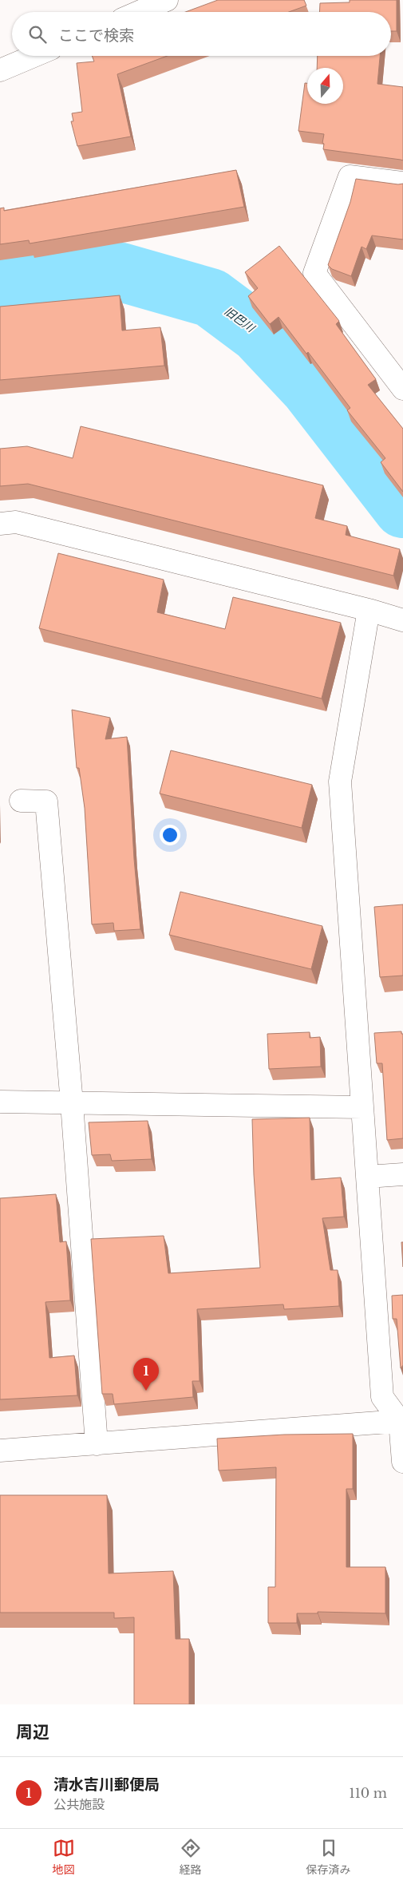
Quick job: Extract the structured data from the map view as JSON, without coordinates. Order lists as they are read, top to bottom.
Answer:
{
  "water": ["旧巴川"],
  "north": "top",
  "page": {
    "search": "ここで検索",
    "pins": "1",
    "heading": "周辺",
    "list": [
      {
        "mark": "1",
        "name": "清水吉川郵便局",
        "note": "公共施設",
        "value": "110 m"
      }
    ],
    "nav": ["地図", "経路", "保存済み"]
  }
}
